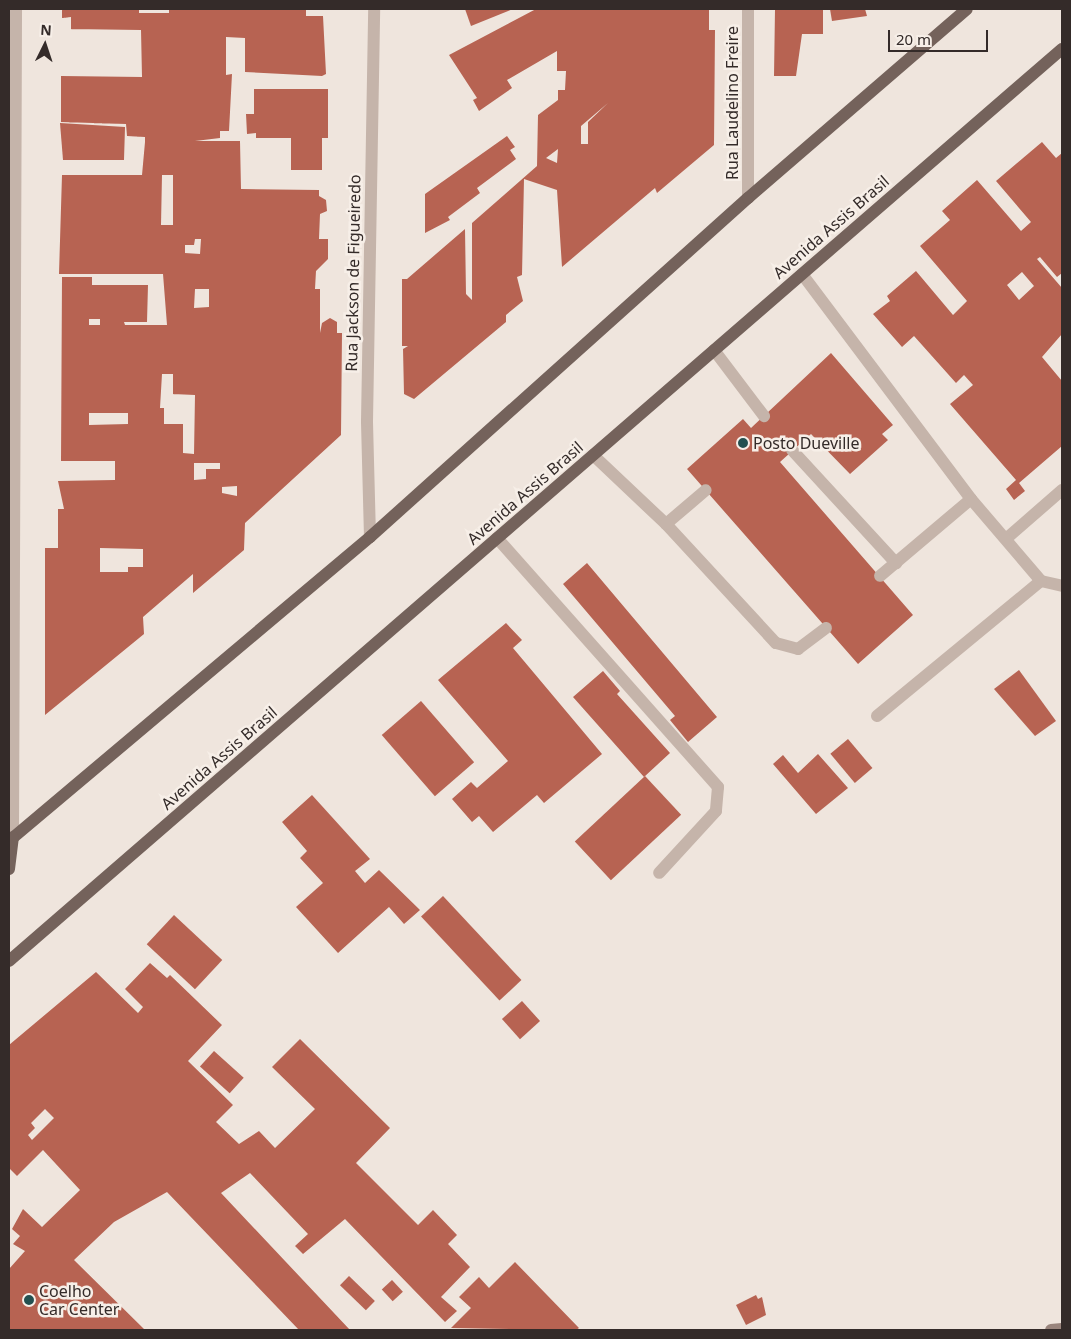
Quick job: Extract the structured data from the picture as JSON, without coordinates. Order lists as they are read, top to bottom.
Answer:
{
  "streets": {
    "main road": ["Avenida Assis Brasil"],
    "street": ["Rua Laudelino Freire", "Rua Jackson de Figueiredo"]
  },
  "places": ["Posto Dueville", "Coelho Car Center"],
  "scale_bar": "20 m",
  "north": "top"
}
